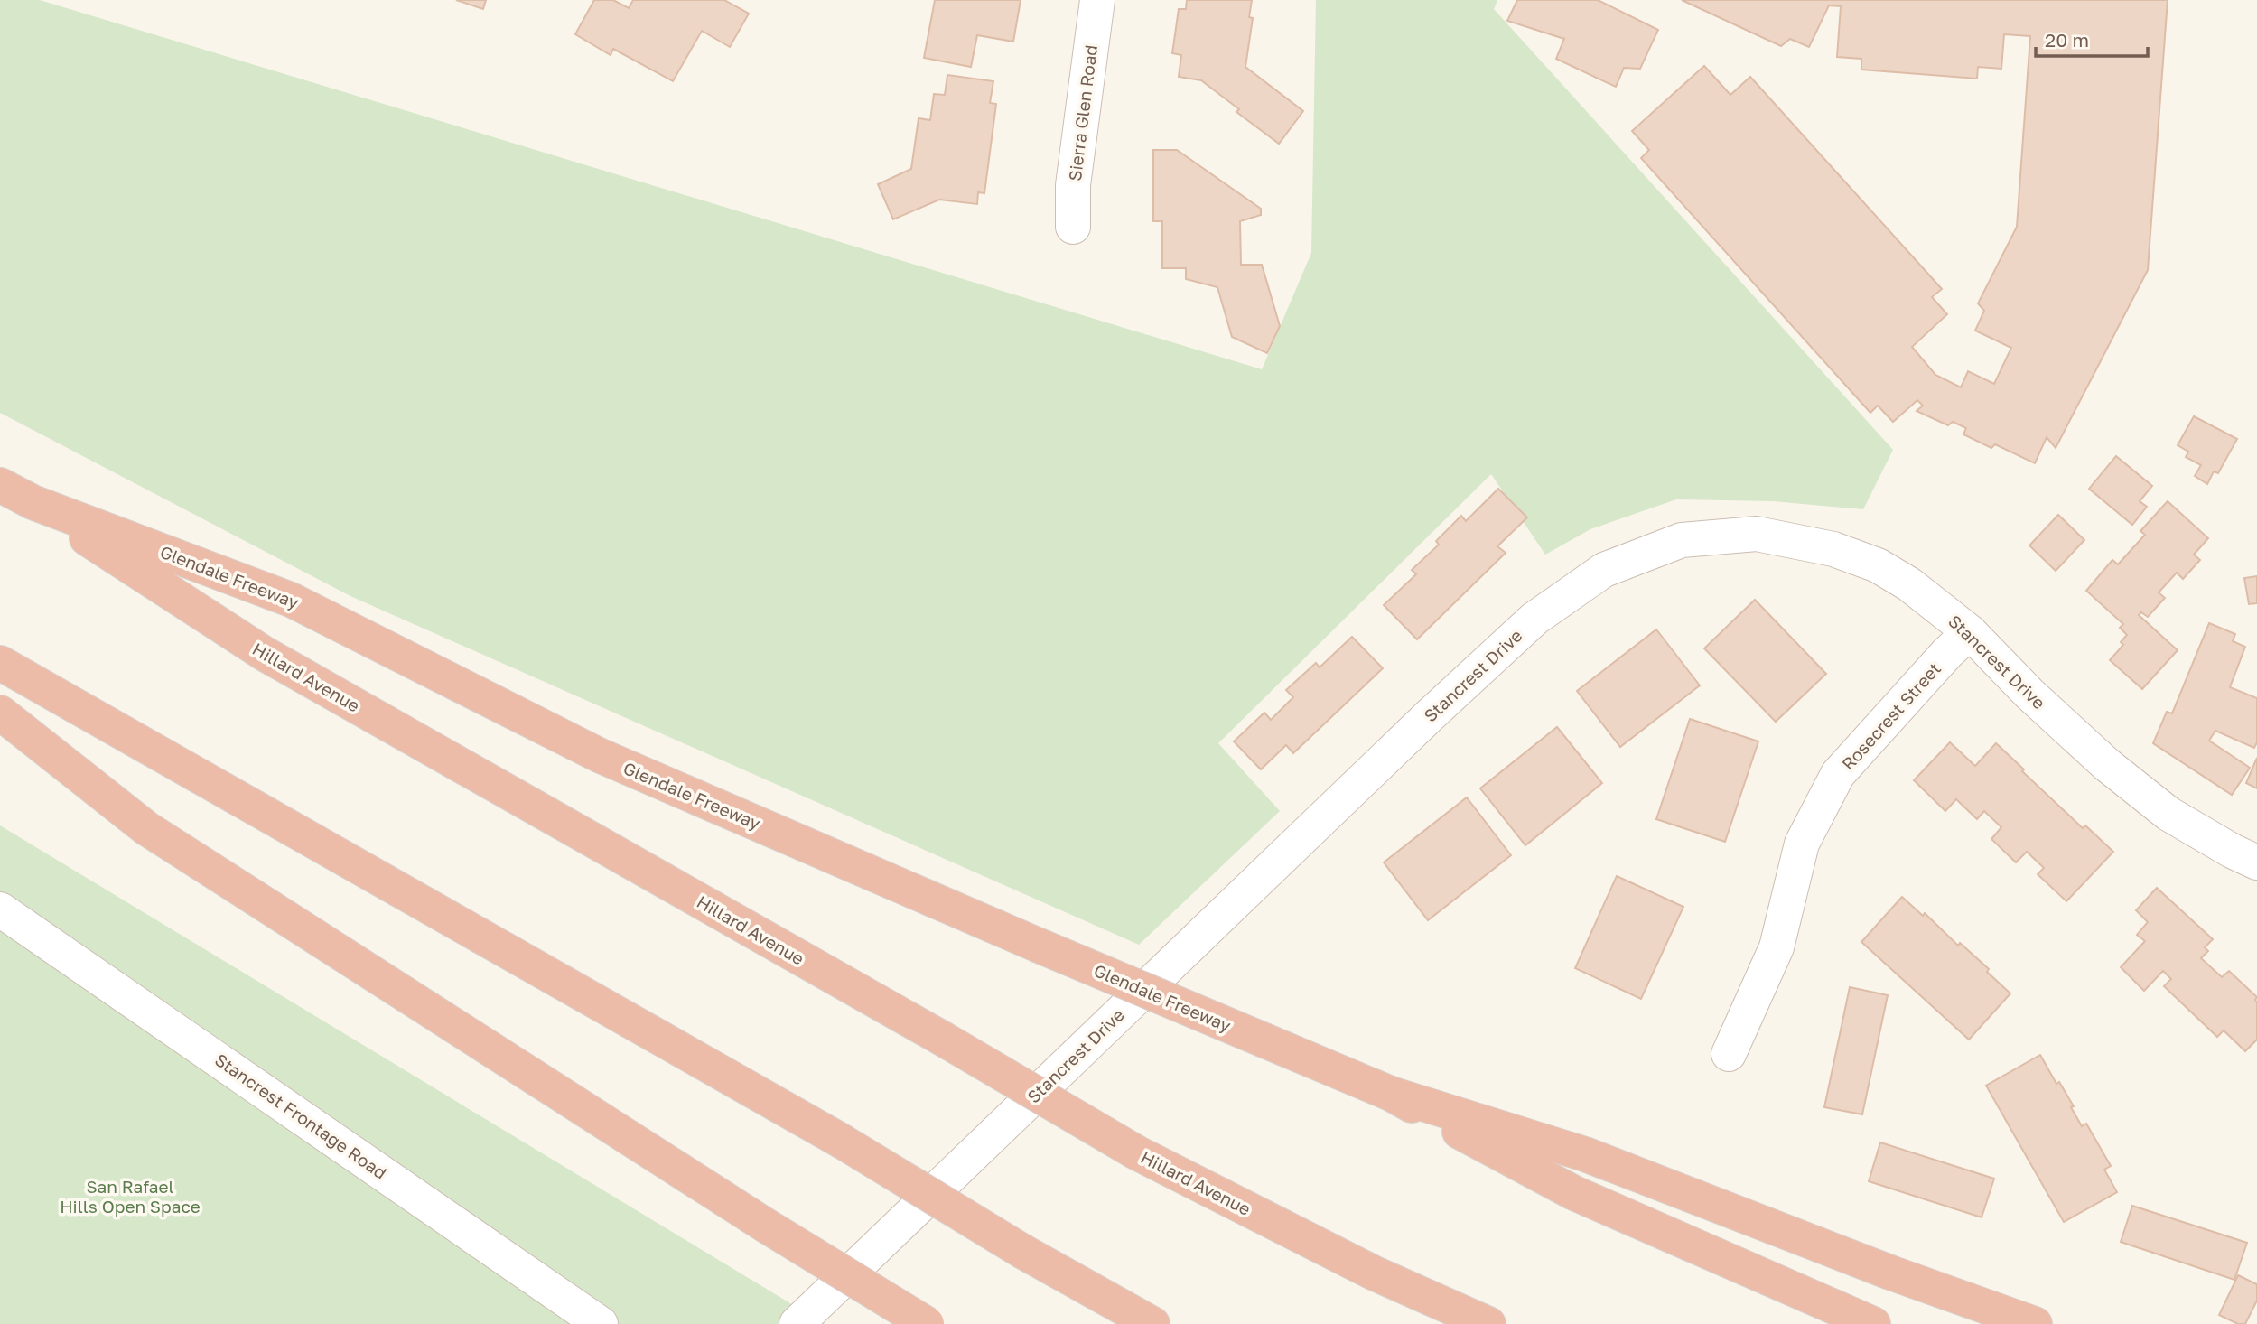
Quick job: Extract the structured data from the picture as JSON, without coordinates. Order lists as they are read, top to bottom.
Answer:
{
  "streets": {
    "highway": ["Glendale Freeway", "Hillard Avenue"],
    "street": [
      "Sierra Glen Road",
      "Stancrest Drive",
      "Rosecrest Street",
      "Stancrest Frontage Road"
    ]
  },
  "crossings": [
    ["Glendale Freeway", "Hillard Avenue"],
    ["Stancrest Drive", "Rosecrest Street"]
  ],
  "parks": ["San Rafael Hills Open Space"],
  "scale_bar": "20 m"
}
